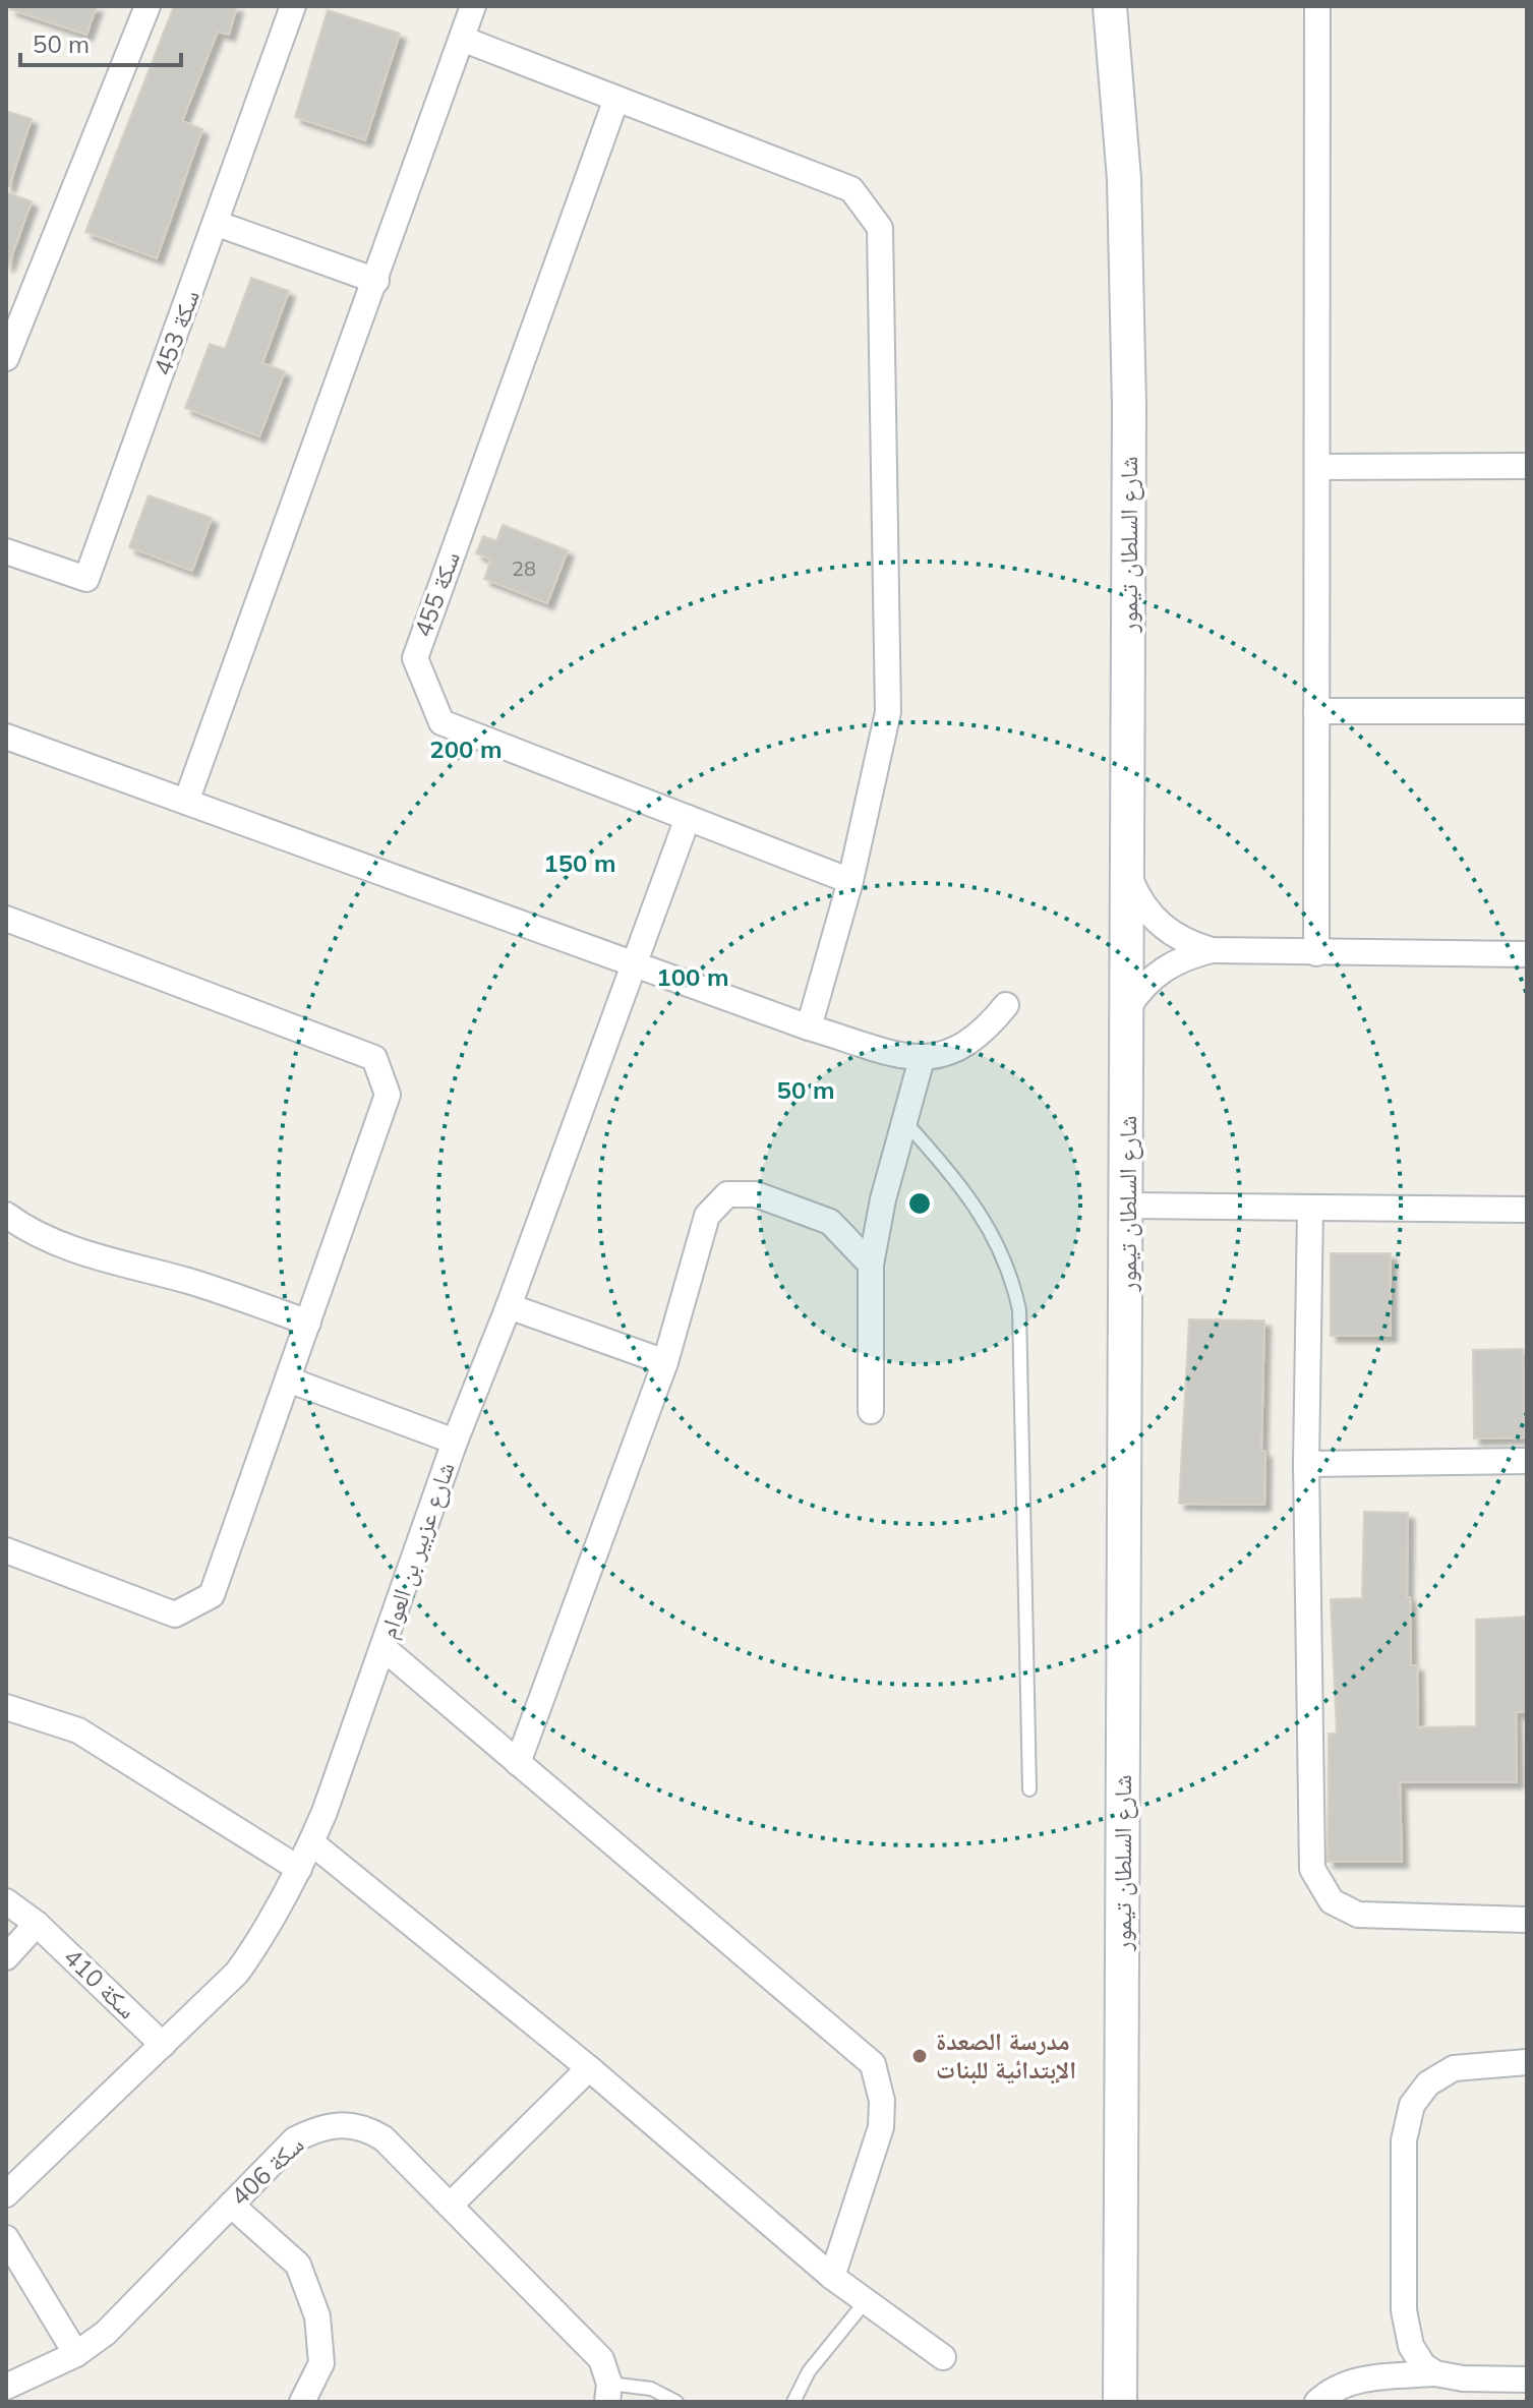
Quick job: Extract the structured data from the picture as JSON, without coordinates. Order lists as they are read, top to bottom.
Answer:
{
  "streets": {
    "main road": ["شارع السلطان تيمور"],
    "street": [
      "سكة 453",
      "سكة 455",
      "شارع عزبير بن العوام",
      "سكة 410",
      "سكة 406"
    ]
  },
  "crossings": [
    ["سكة 455", "شارع عزبير بن العوام"],
    ["شارع عزبير بن العوام", "سكة 410"]
  ],
  "places": ["مدرسة الصعدة الإبتدائية للبنات"],
  "house_numbers": ["28"],
  "scale_bar": "50 m",
  "rings": [
    "200 m",
    "150 m",
    "100 m",
    "50 m"
  ]
}
